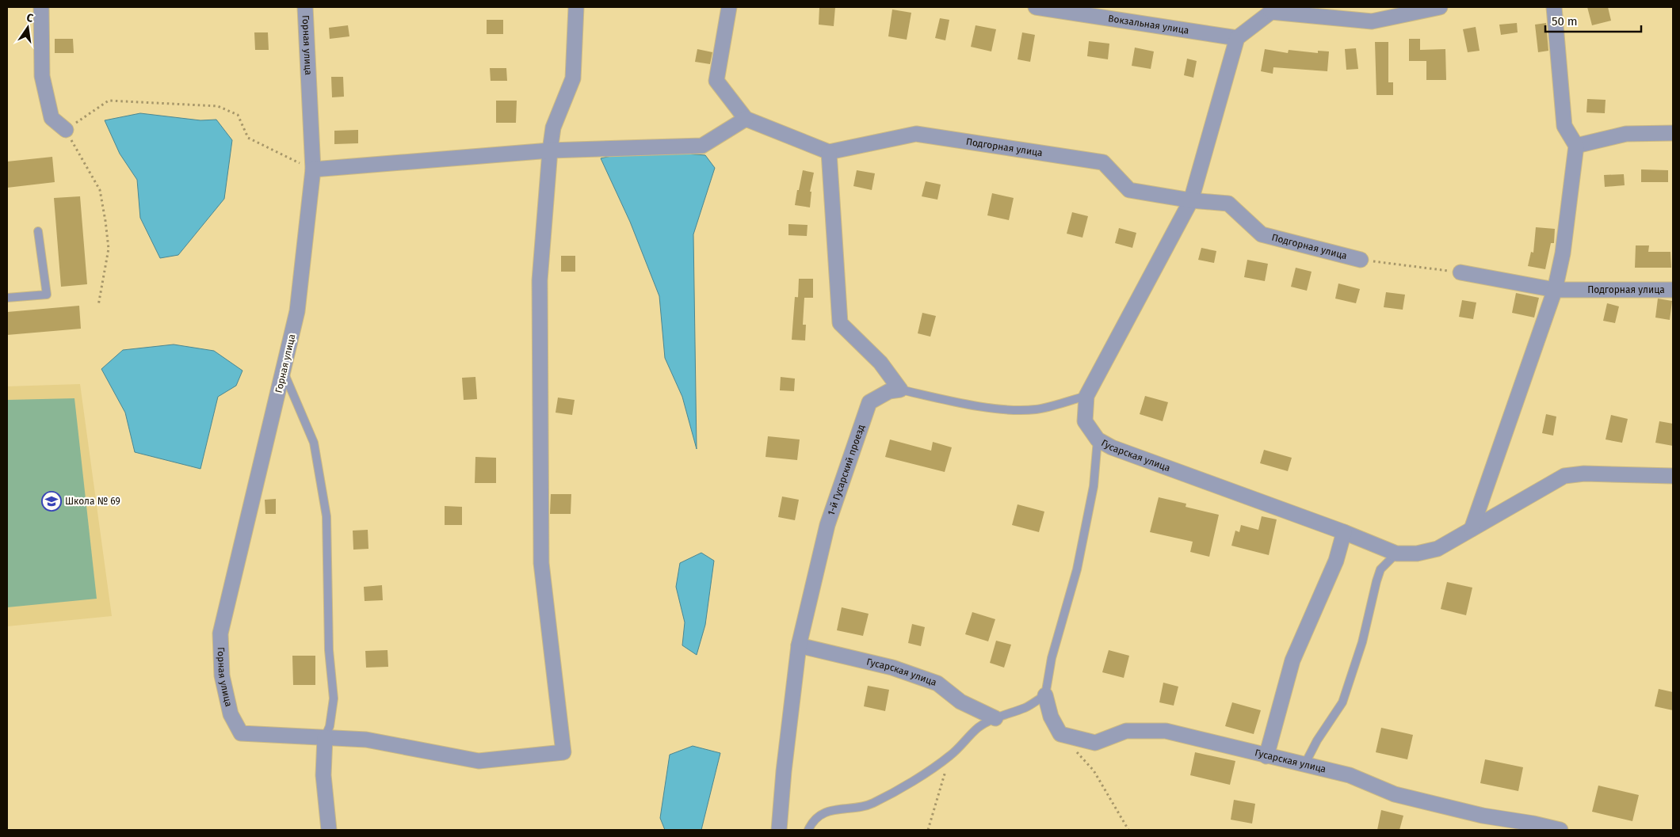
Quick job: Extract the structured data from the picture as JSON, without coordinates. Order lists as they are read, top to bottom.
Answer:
{
  "streets": {
    "street": [
      "Вокзальная улица",
      "Горная улица",
      "Подгорная улица",
      "Гусарская улица",
      "1-й Гусарский проезд"
    ]
  },
  "crossings": [
    ["Гусарская улица", "1-й Гусарский проезд"]
  ],
  "places": {
    "school or university": ["Школа № 69"]
  },
  "scale_bar": "50 m",
  "north": "top"
}
